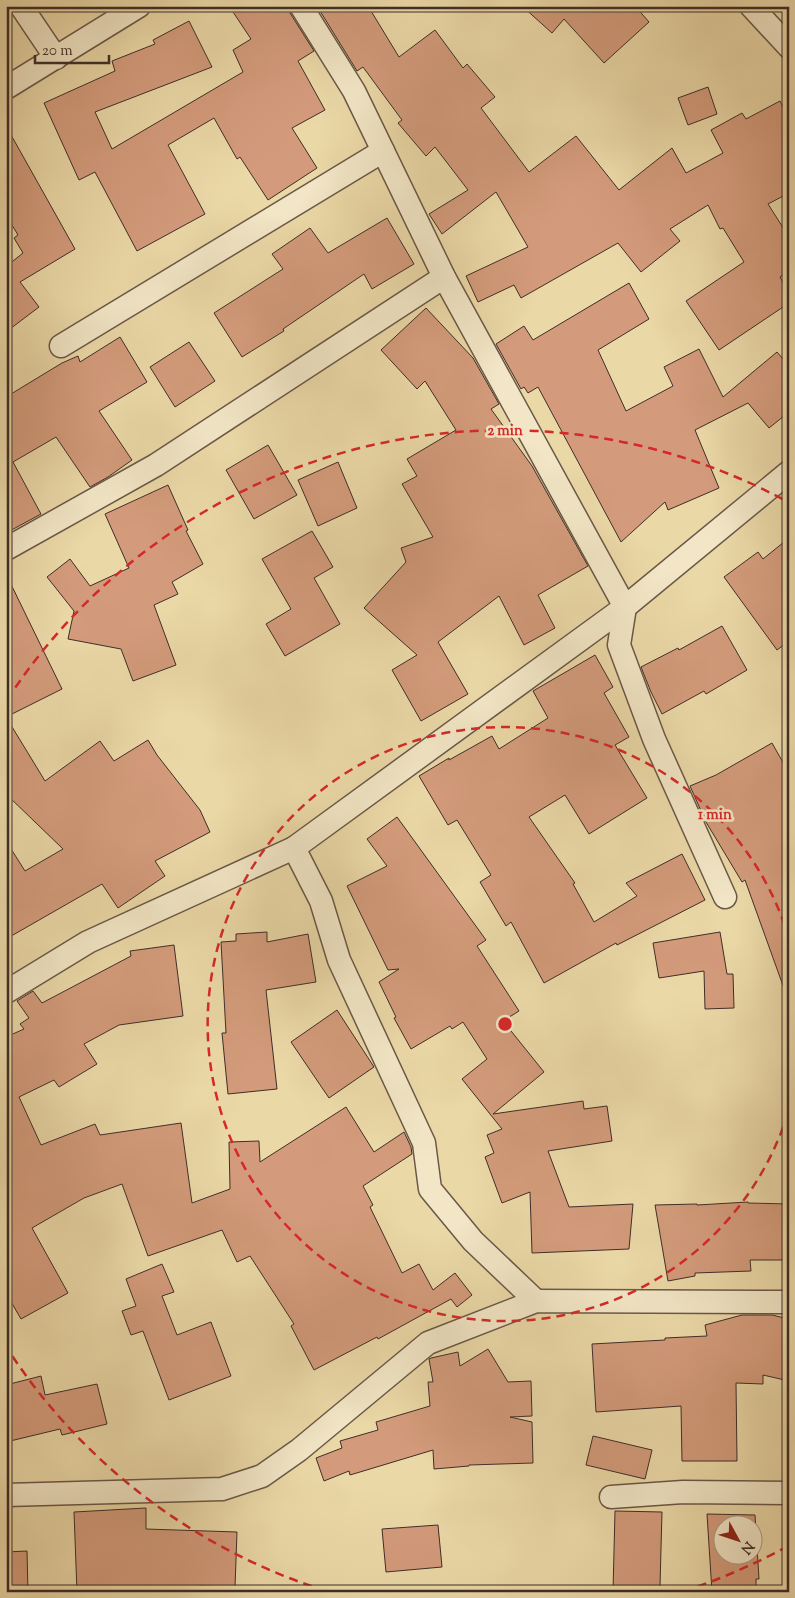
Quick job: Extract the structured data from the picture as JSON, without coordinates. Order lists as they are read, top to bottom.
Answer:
{
  "scale_bar": "20 m",
  "north": "bottom right",
  "rings": ["2 min", "1 min"]
}
